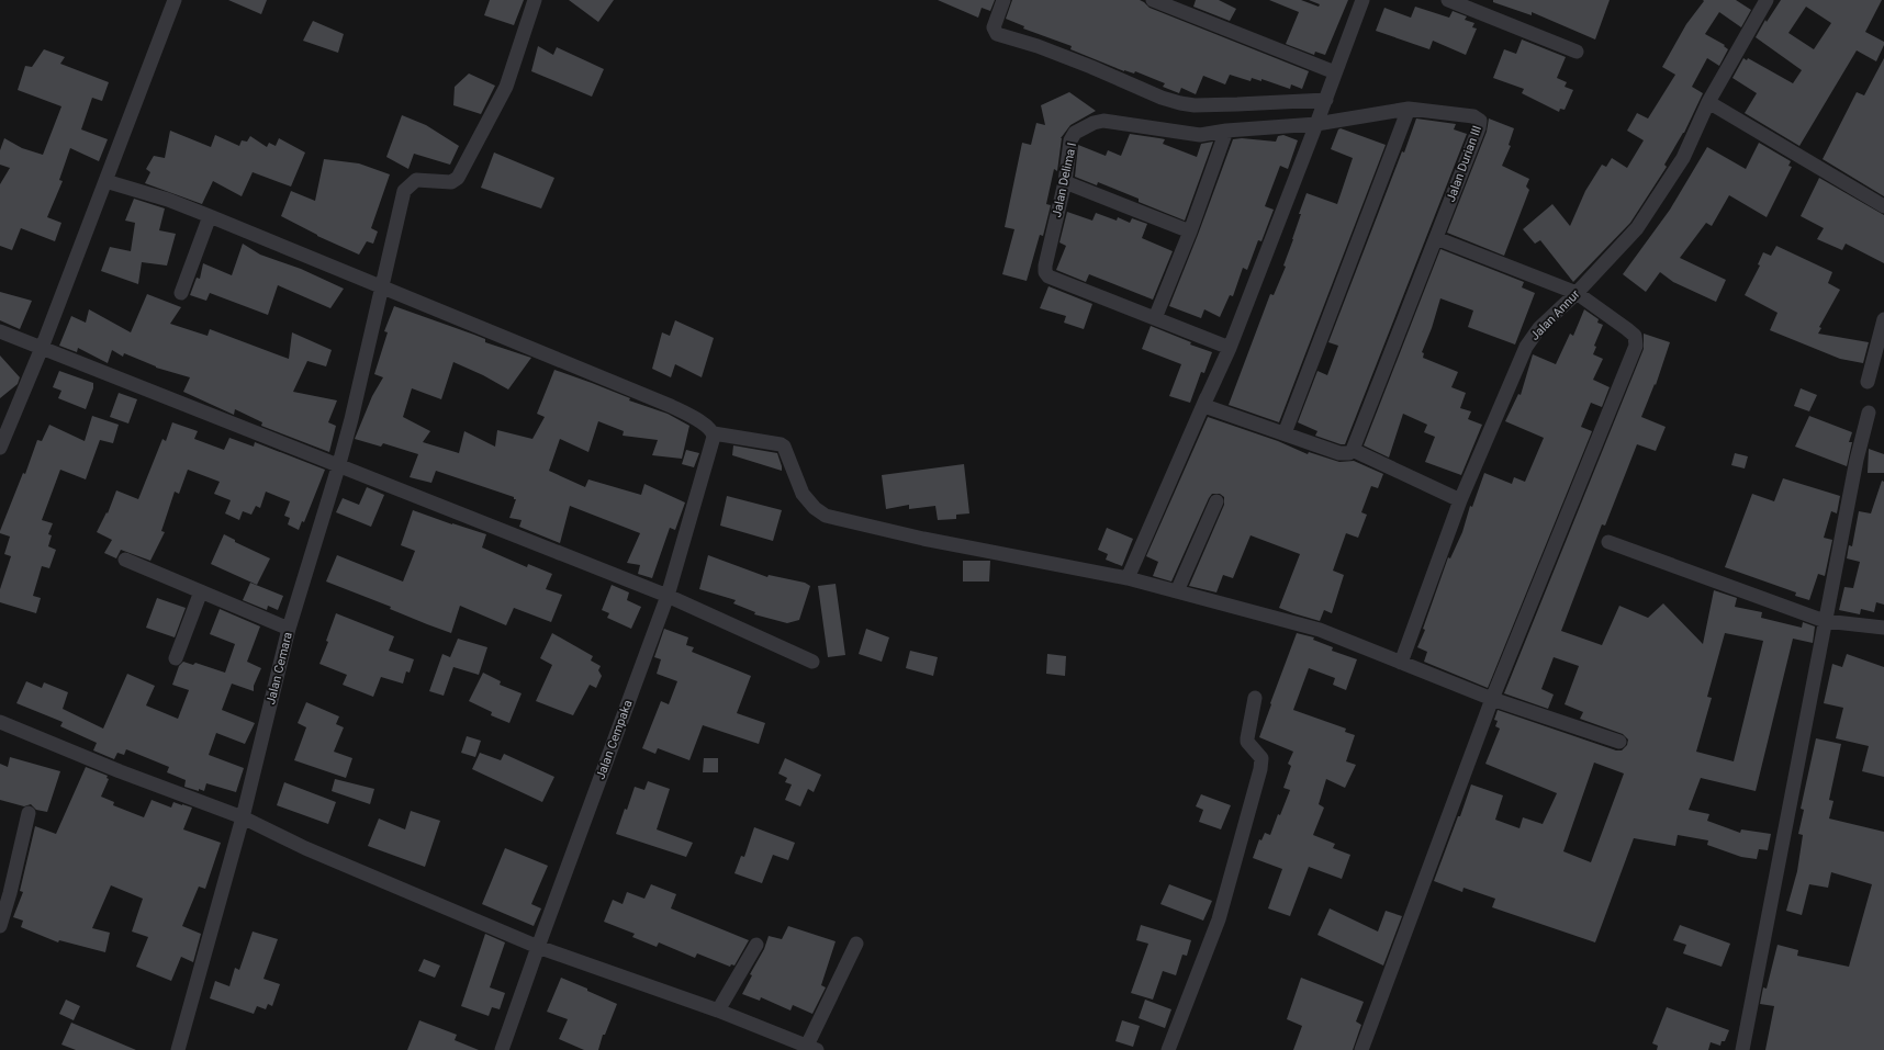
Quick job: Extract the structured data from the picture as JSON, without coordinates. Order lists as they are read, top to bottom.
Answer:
{
  "streets": {
    "street": [
      "Jalan Durian III",
      "Jalan Delima I",
      "Jalan Annur",
      "Jalan Cemara",
      "Jalan Cempaka"
    ]
  },
  "crossings": [
    ["Jalan Durian III", "Jalan Delima I"]
  ]
}
